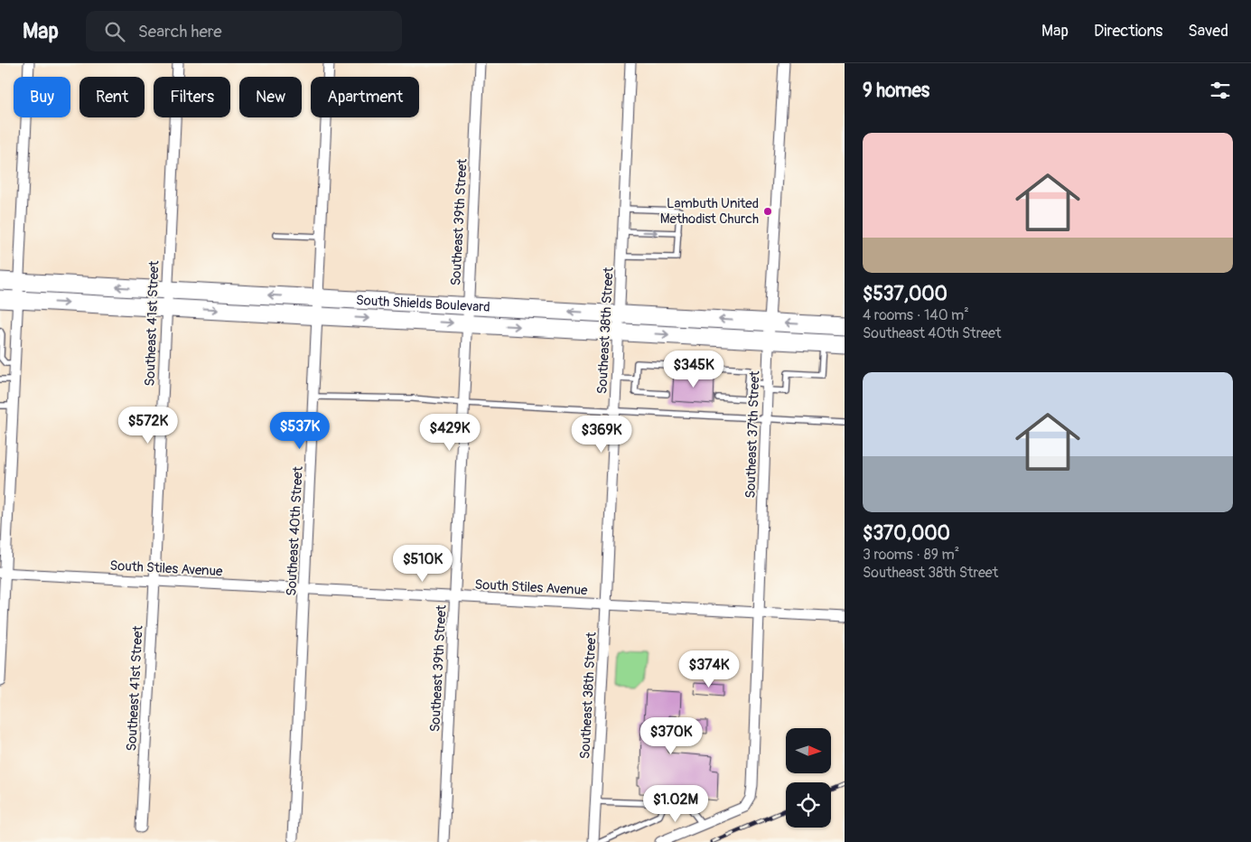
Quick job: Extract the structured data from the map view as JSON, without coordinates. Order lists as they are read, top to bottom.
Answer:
{
  "streets": {
    "main road": ["South Shields Boulevard"],
    "street": [
      "Southeast 39th Street",
      "Southeast 41st Street",
      "Southeast 38th Street",
      "Southeast 37th Street",
      "Southeast 40th Street",
      "South Stiles Avenue"
    ]
  },
  "crossings": [
    ["Southeast 39th Street", "South Shields Boulevard"],
    ["Southeast 39th Street", "South Stiles Avenue"],
    ["South Shields Boulevard", "Southeast 41st Street"],
    ["South Shields Boulevard", "Southeast 38th Street"],
    ["South Shields Boulevard", "Southeast 37th Street"],
    ["South Shields Boulevard", "Southeast 40th Street"],
    ["Southeast 41st Street", "South Stiles Avenue"],
    ["Southeast 38th Street", "South Stiles Avenue"],
    ["Southeast 37th Street", "South Stiles Avenue"],
    ["Southeast 40th Street", "South Stiles Avenue"]
  ],
  "places": ["Lambuth United Methodist Church"],
  "north": "right",
  "page": {
    "header": "Map",
    "search": "Search here",
    "nav": ["Map", "Directions", "Saved"],
    "heading": "9 homes",
    "chip": [
      "Buy",
      "Rent",
      "Filters",
      "New",
      "Apartment"
    ],
    "list": [
      {
        "name": "$537,000",
        "note": "4 rooms · 140 m² · Southeast 40th Street"
      },
      {
        "name": "$370,000",
        "note": "3 rooms · 89 m² · Southeast 38th Street"
      }
    ],
    "price": [
      "$345K",
      "$572K",
      "$537K",
      "$429K",
      "$369K",
      "$510K",
      "$374K",
      "$370K",
      "$1.02M"
    ]
  }
}
